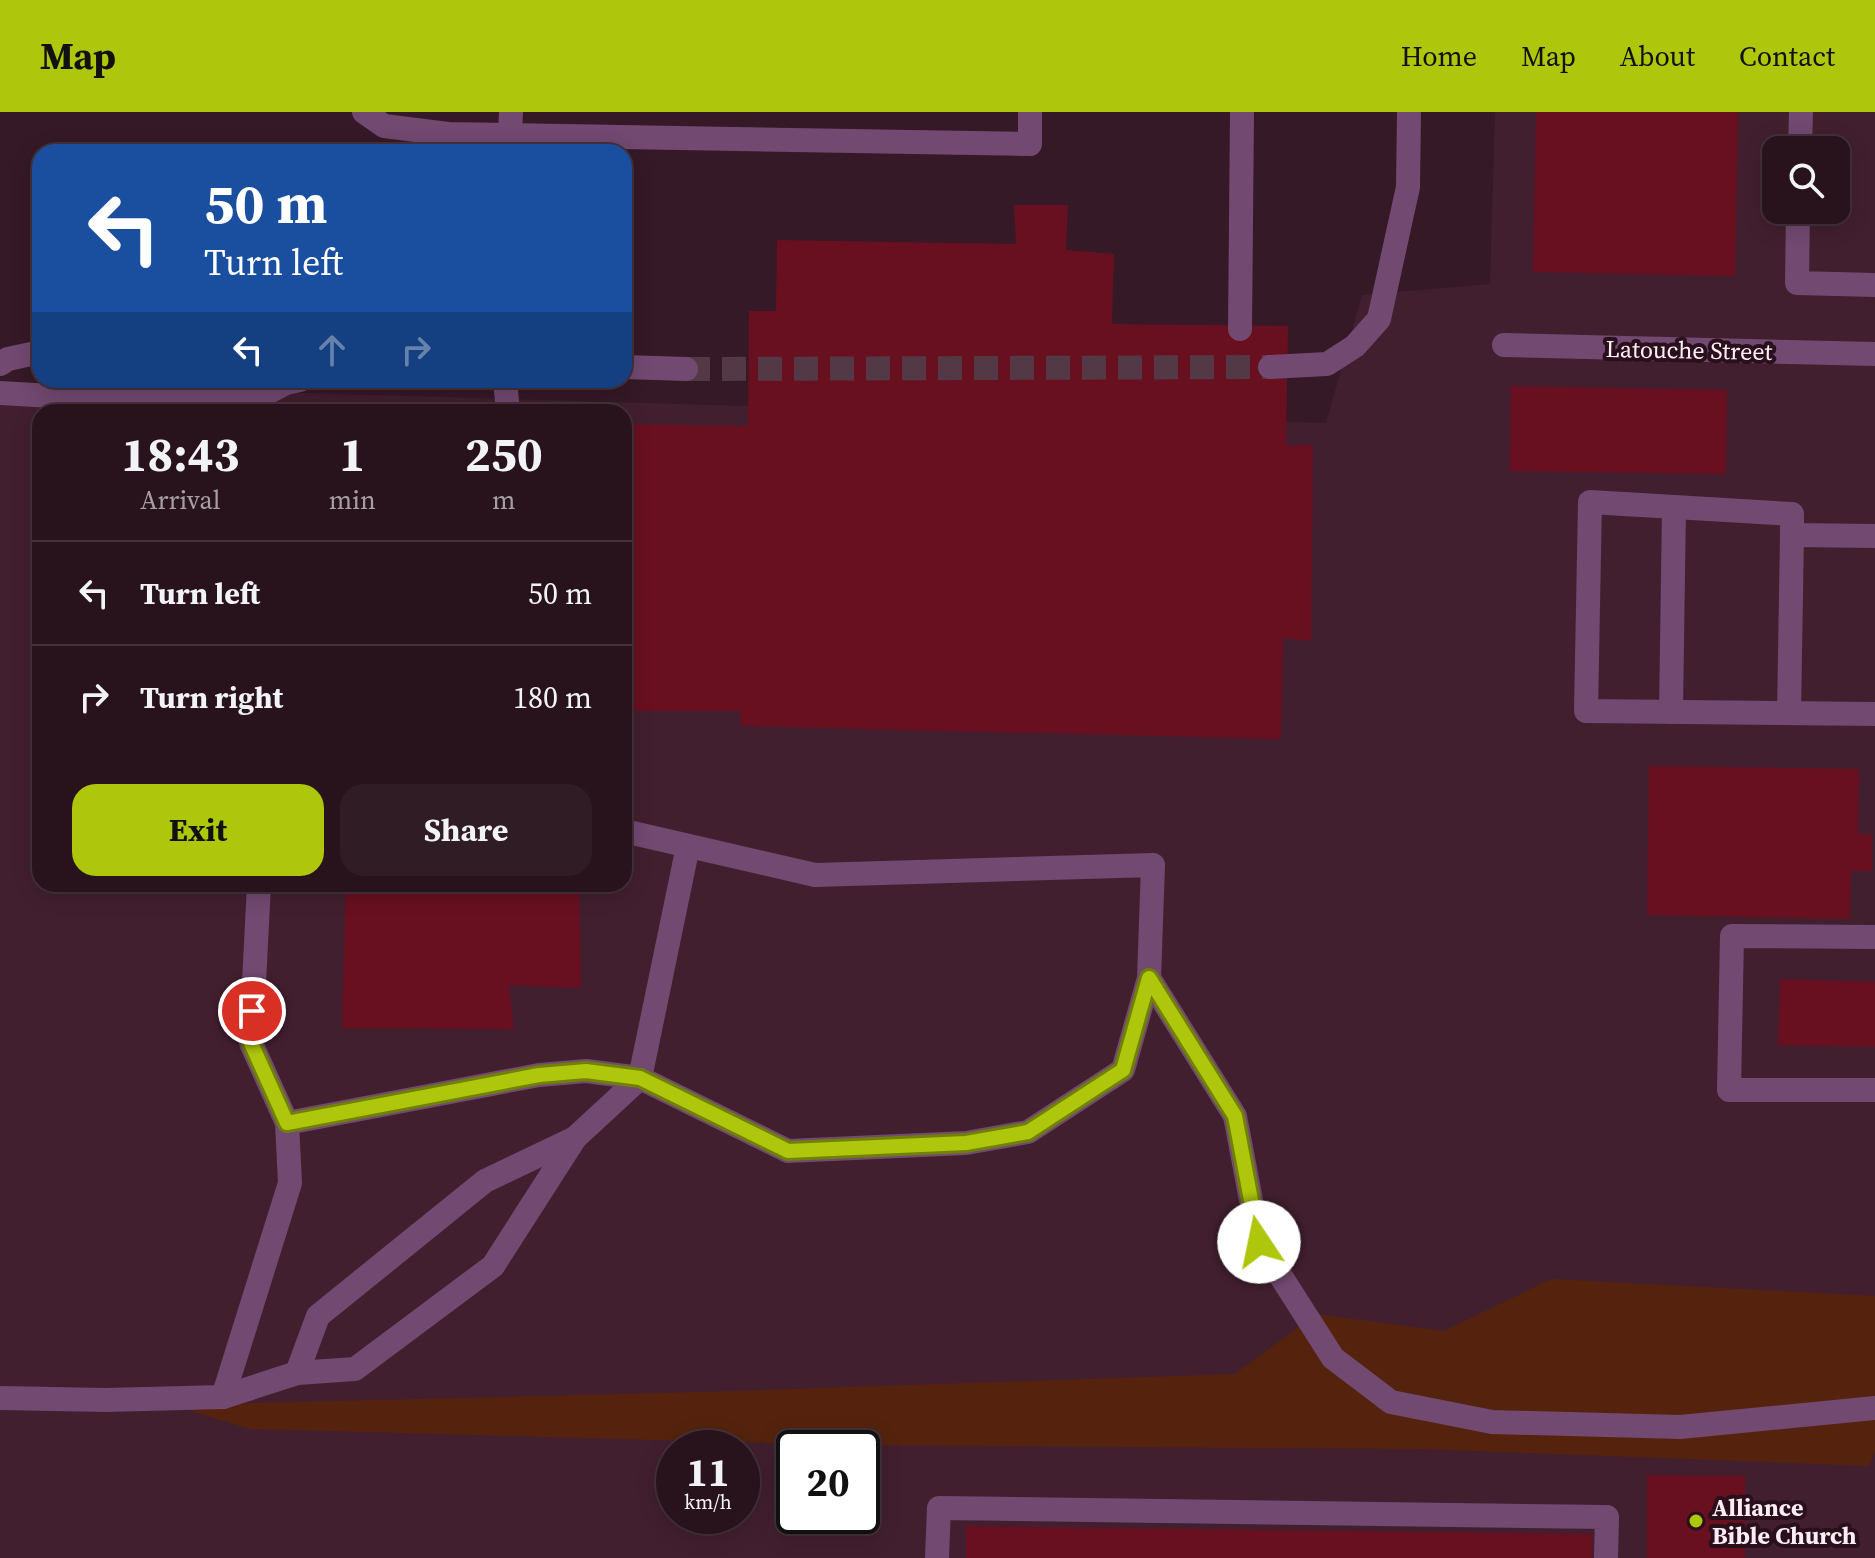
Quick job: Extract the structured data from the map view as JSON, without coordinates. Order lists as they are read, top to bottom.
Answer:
{
  "streets": {
    "street": ["Latouche Street"]
  },
  "places": ["Alliance Bible Church"],
  "page": {
    "header": "Map",
    "nav": [
      "Home",
      "Map",
      "About",
      "Contact"
    ],
    "turn": ["50 m", "Turn left"],
    "eta": [
      "18:43",
      "Arrival",
      "1",
      "min",
      "250",
      "m"
    ],
    "list": [
      {
        "name": "Turn left",
        "value": "50 m"
      },
      {
        "name": "Turn right",
        "value": "180 m"
      }
    ],
    "buttons": ["Exit", "Share"],
    "speed": "11 km/h",
    "limit": "20"
  }
}
